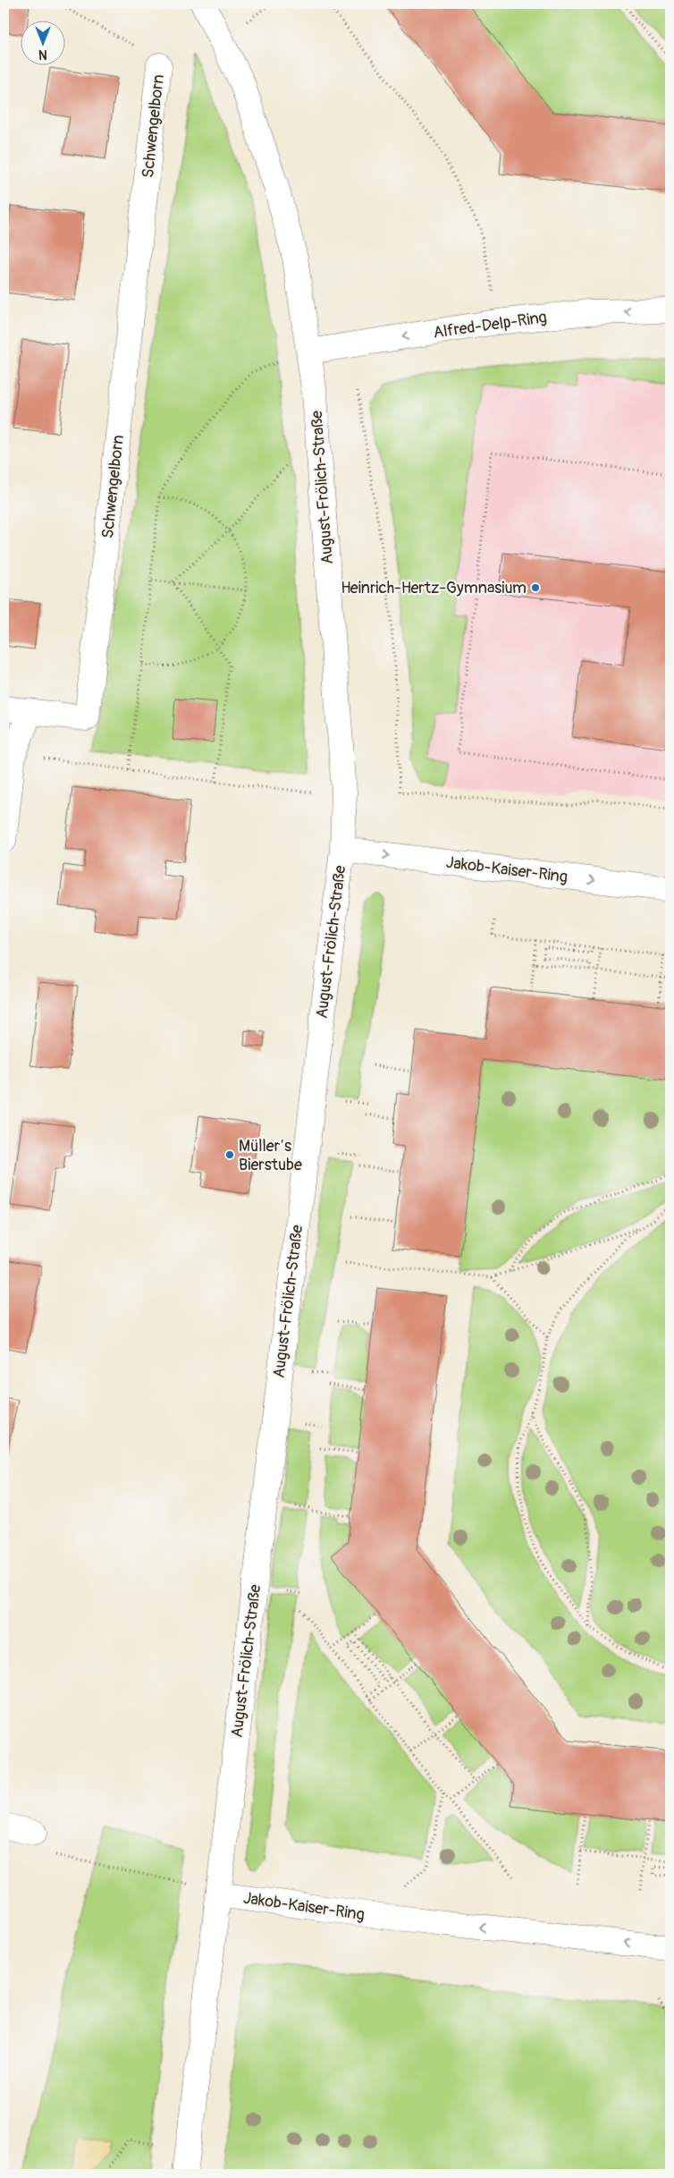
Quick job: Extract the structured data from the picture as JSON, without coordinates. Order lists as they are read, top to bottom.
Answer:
{
  "streets": {
    "street": [
      "Schwengelborn",
      "Alfred-Delp-Ring",
      "August-Frölich-Straße",
      "Jakob-Kaiser-Ring"
    ]
  },
  "crossings": [
    ["Alfred-Delp-Ring", "August-Frölich-Straße"],
    ["August-Frölich-Straße", "Jakob-Kaiser-Ring"]
  ],
  "one_way": ["Alfred-Delp-Ring"],
  "places": ["Heinrich-Hertz-Gymnasium", "Müller‘s Bierstube"],
  "north": "bottom"
}
